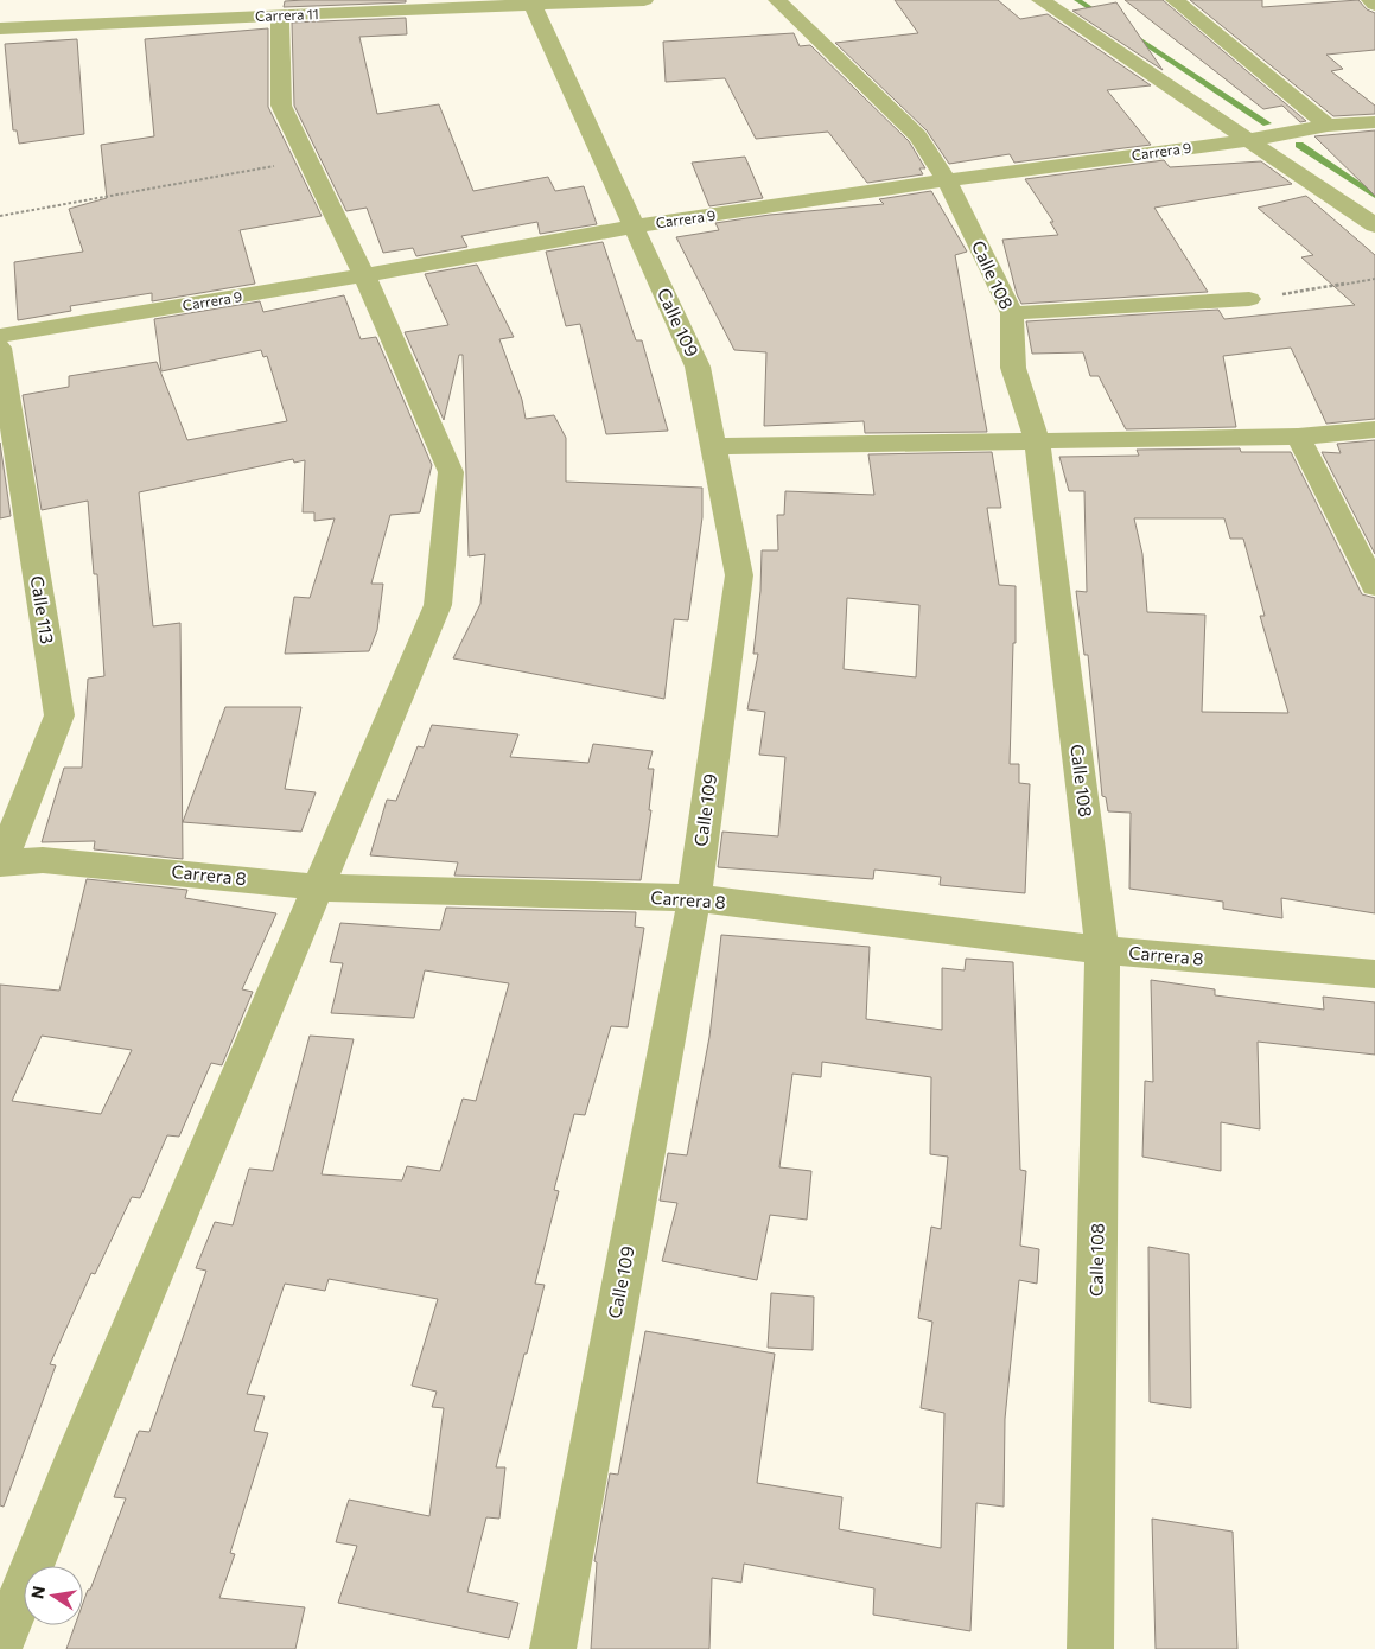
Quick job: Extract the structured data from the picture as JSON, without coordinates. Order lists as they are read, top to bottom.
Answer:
{
  "streets": {
    "street": [
      "Carrera 11",
      "Carrera 9",
      "Calle 108",
      "Calle 109",
      "Calle 113",
      "Carrera 8"
    ]
  },
  "crossings": [
    ["Carrera 11", "Calle 109"],
    ["Carrera 9", "Calle 108"],
    ["Carrera 9", "Calle 109"],
    ["Calle 108", "Carrera 8"],
    ["Calle 109", "Carrera 8"],
    ["Calle 113", "Carrera 8"]
  ],
  "north": "left"
}
